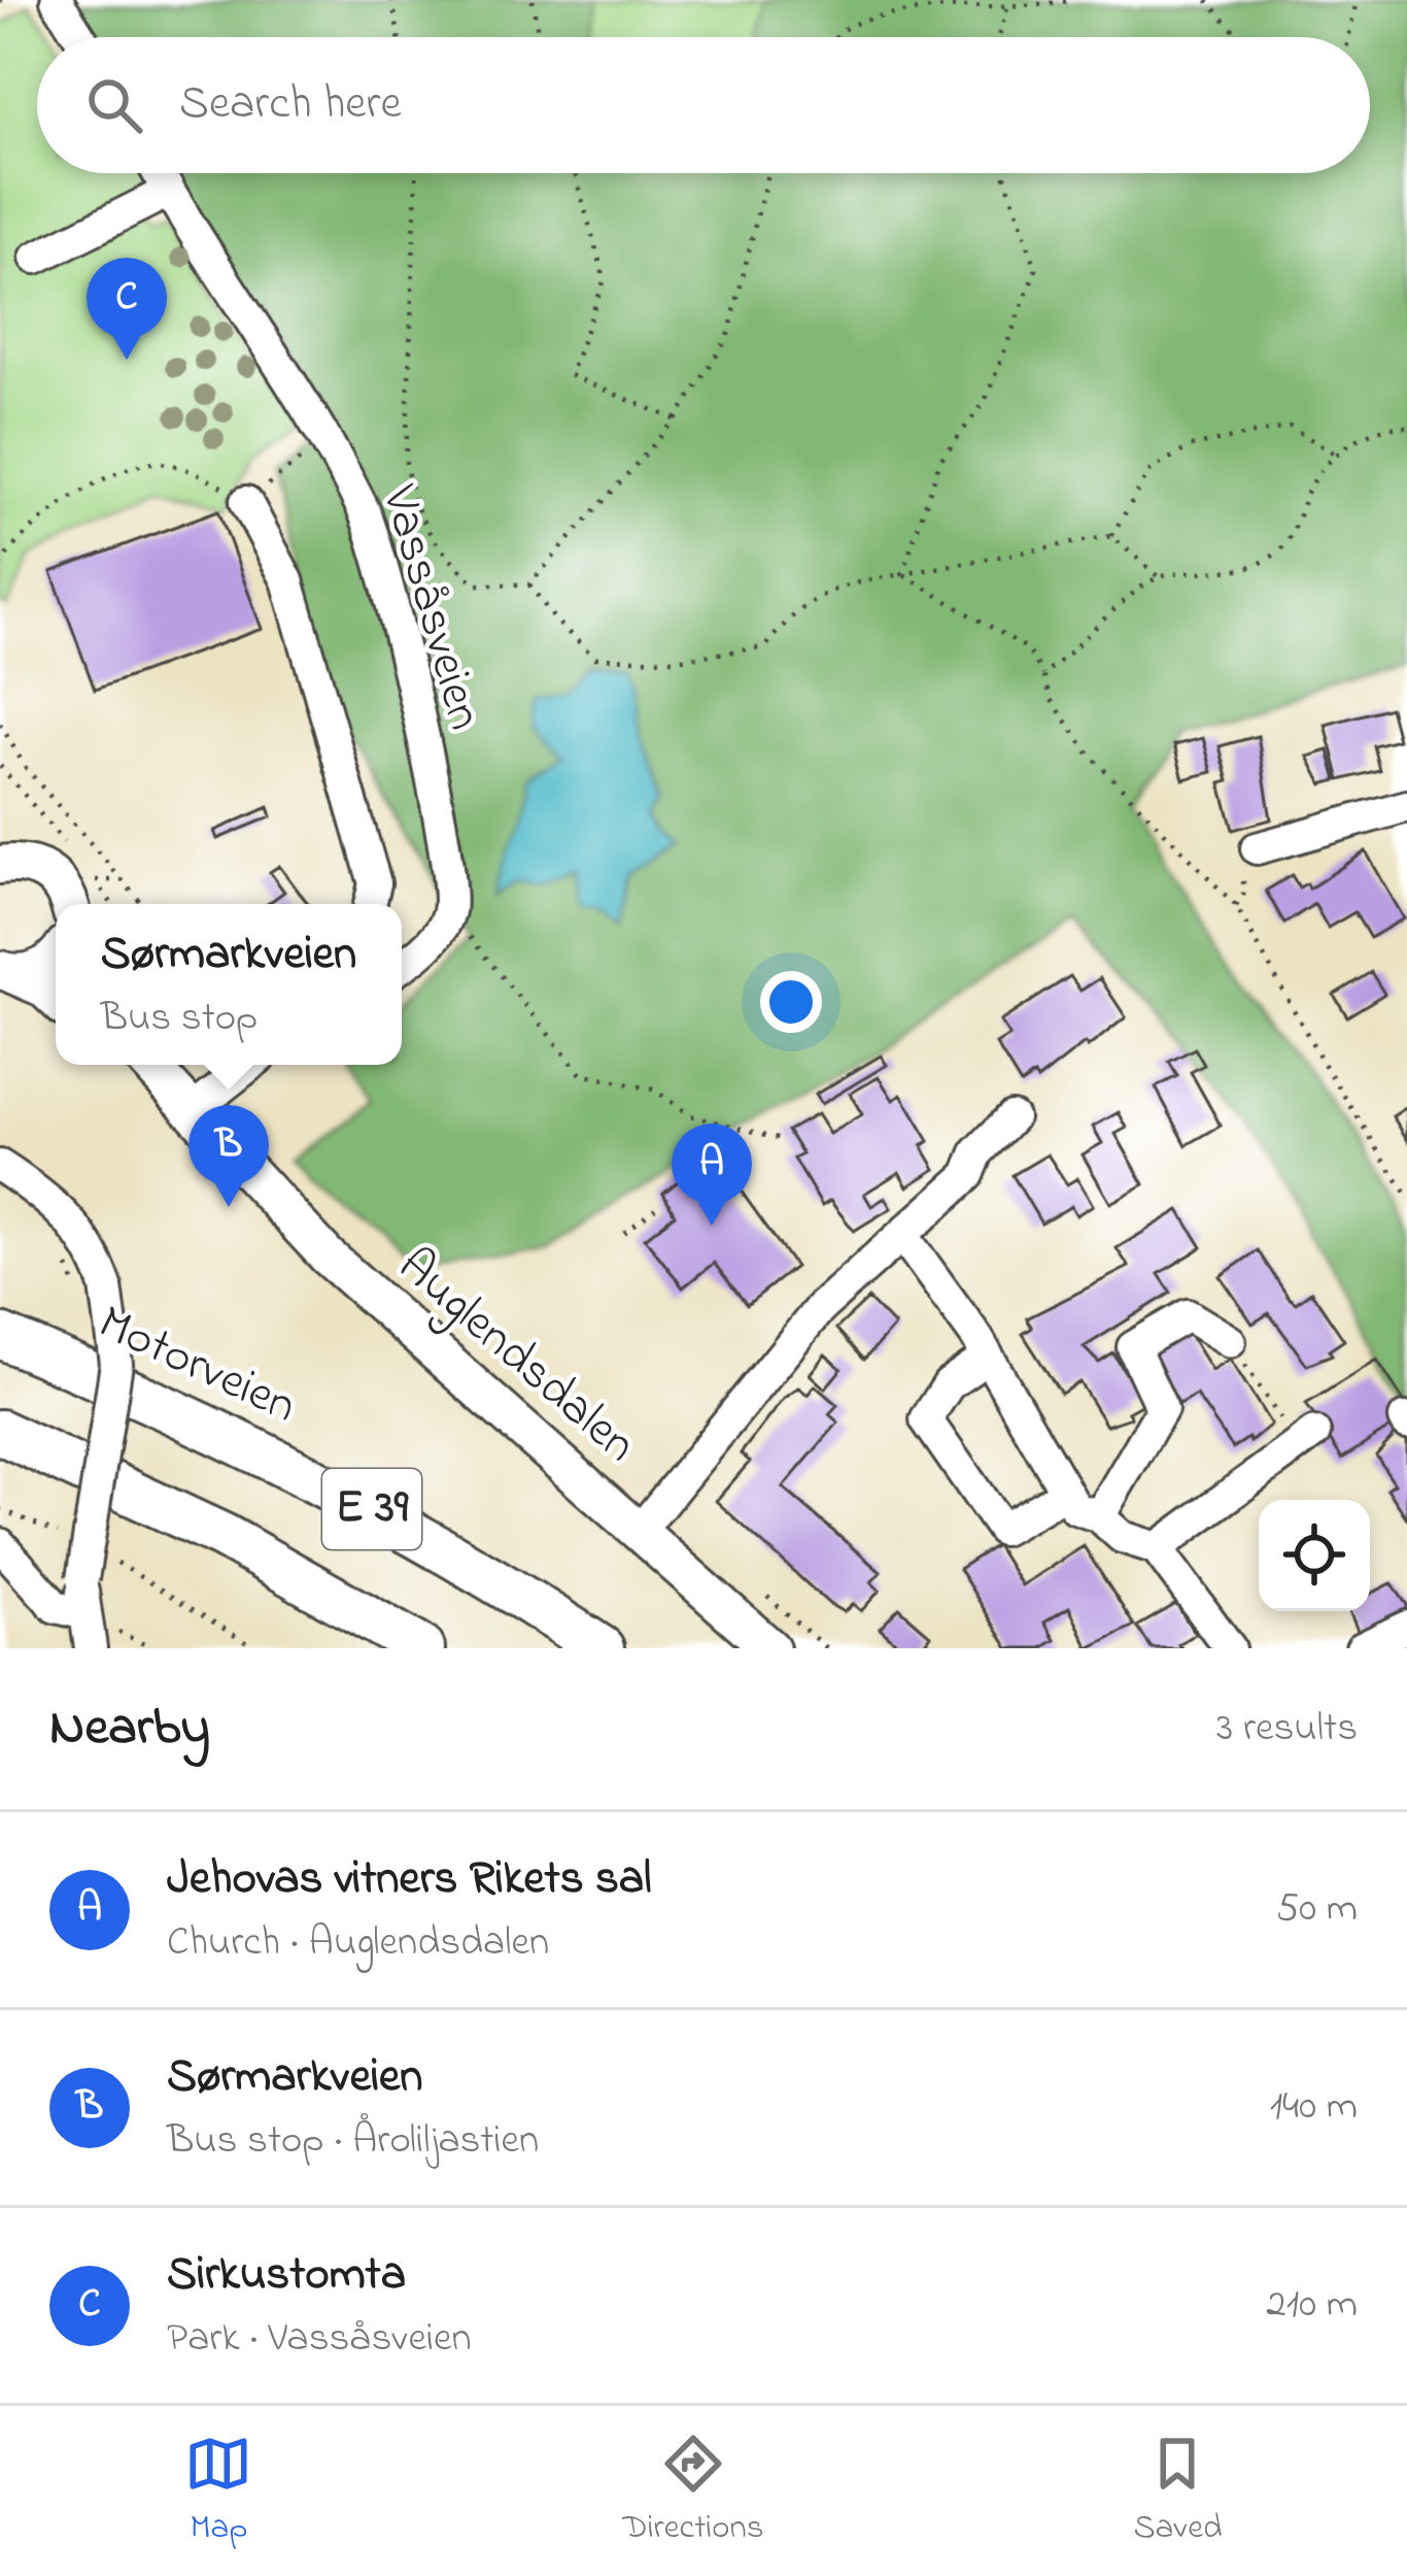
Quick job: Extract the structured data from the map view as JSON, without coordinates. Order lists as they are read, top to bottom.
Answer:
{
  "streets": {
    "highway": ["Motorveien", "E 39"],
    "main road": ["Auglendsdalen"],
    "street": ["Vassåsveien"]
  },
  "page": {
    "search": "Search here",
    "pins": ["C", "B", "A"],
    "popup": ["Sørmarkveien", "Bus stop"],
    "heading": ["Nearby", "3 results"],
    "list": [
      {
        "mark": "A",
        "name": "Jehovas vitners Rikets sal",
        "note": "Church · Auglendsdalen",
        "value": "50 m"
      },
      {
        "mark": "B",
        "name": "Sørmarkveien",
        "note": "Bus stop · Åroliljastien",
        "value": "140 m"
      },
      {
        "mark": "C",
        "name": "Sirkustomta",
        "note": "Park · Vassåsveien",
        "value": "210 m"
      }
    ],
    "nav": ["Map", "Directions", "Saved"]
  }
}
